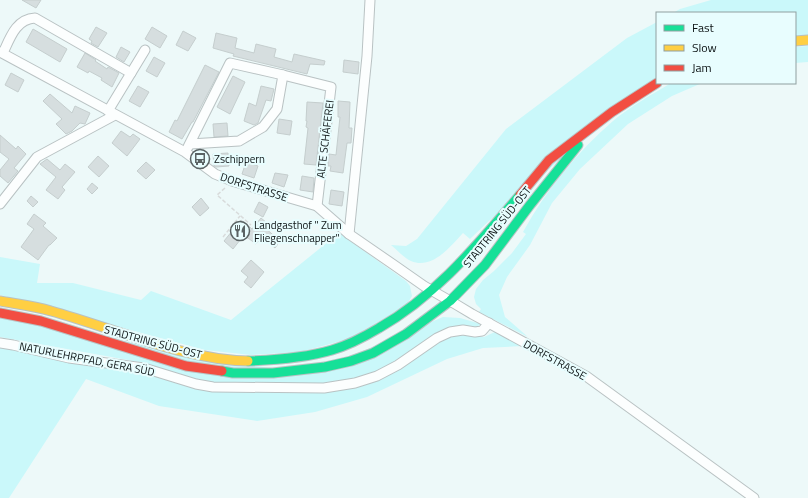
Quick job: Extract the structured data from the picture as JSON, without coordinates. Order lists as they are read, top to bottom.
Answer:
{
  "streets": {
    "main road": ["STADTRING SÜD-OST"],
    "street": ["ALTE SCHÄFEREI", "DORFSTRASSE", "NATURLEHRPFAD, GERA SÜD"]
  },
  "crossings": [
    ["ALTE SCHÄFEREI", "DORFSTRASSE"],
    ["DORFSTRASSE", "STADTRING SÜD-OST"],
    ["DORFSTRASSE", "NATURLEHRPFAD, GERA SÜD"]
  ],
  "places": {
    "bus stop": ["Zschippern"],
    "restaurant": ["Landgasthof \" Zum Fliegenschnapper\""]
  },
  "legend": ["Fast", "Slow", "Jam"]
}
